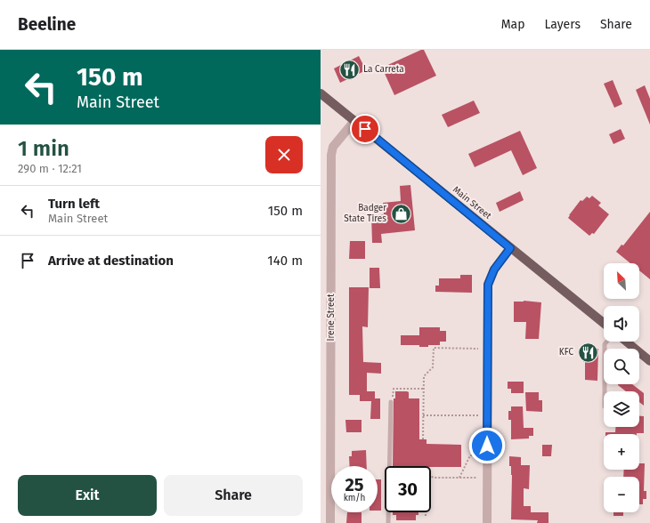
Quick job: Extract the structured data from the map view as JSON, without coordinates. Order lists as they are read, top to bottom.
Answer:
{
  "streets": {
    "main road": ["Main Street"],
    "street": ["Irene Street"]
  },
  "crossings": [
    ["Main Street", "Irene Street"]
  ],
  "places": {
    "restaurant": ["La Carreta", "KFC"],
    "shop": ["Badger State Tires"]
  },
  "north": "top left",
  "page": {
    "header": "Beeline",
    "nav": ["Map", "Layers", "Share"],
    "turn": ["150 m", "Main Street"],
    "heading": ["1 min", "290 m · 12:21"],
    "list": [
      {
        "name": "Turn left",
        "note": "Main Street",
        "value": "150 m"
      },
      {
        "name": "Arrive at destination",
        "value": "140 m"
      }
    ],
    "map_buttons": ["+", "−"],
    "speed": "25 km/h",
    "limit": "30",
    "buttons": ["Exit", "Share"]
  }
}
